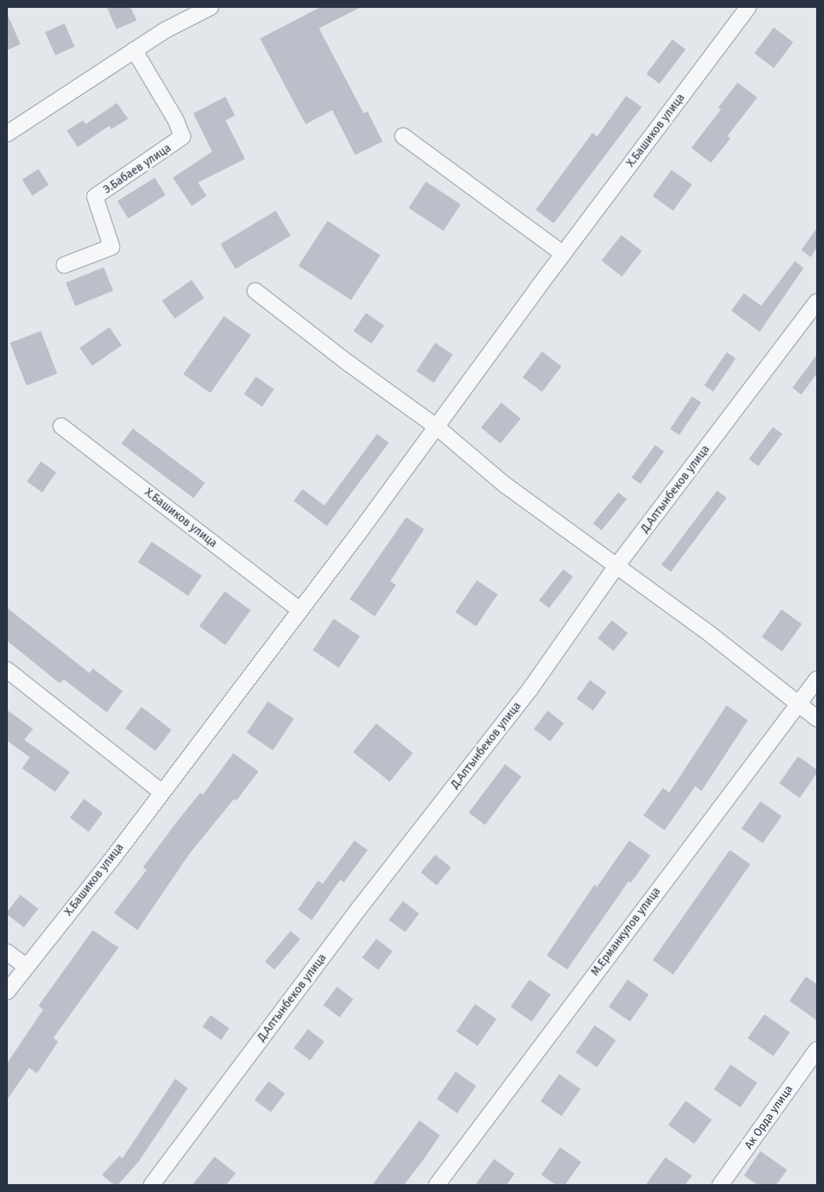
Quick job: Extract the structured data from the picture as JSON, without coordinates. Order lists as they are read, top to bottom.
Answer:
{
  "streets": {
    "street": [
      "Х.Башиков улица",
      "Э.Бабаев улица",
      "Д.Алтынбеков улица",
      "М.Ерманкулов улица",
      "Ак Орда улица"
    ]
  }
}
